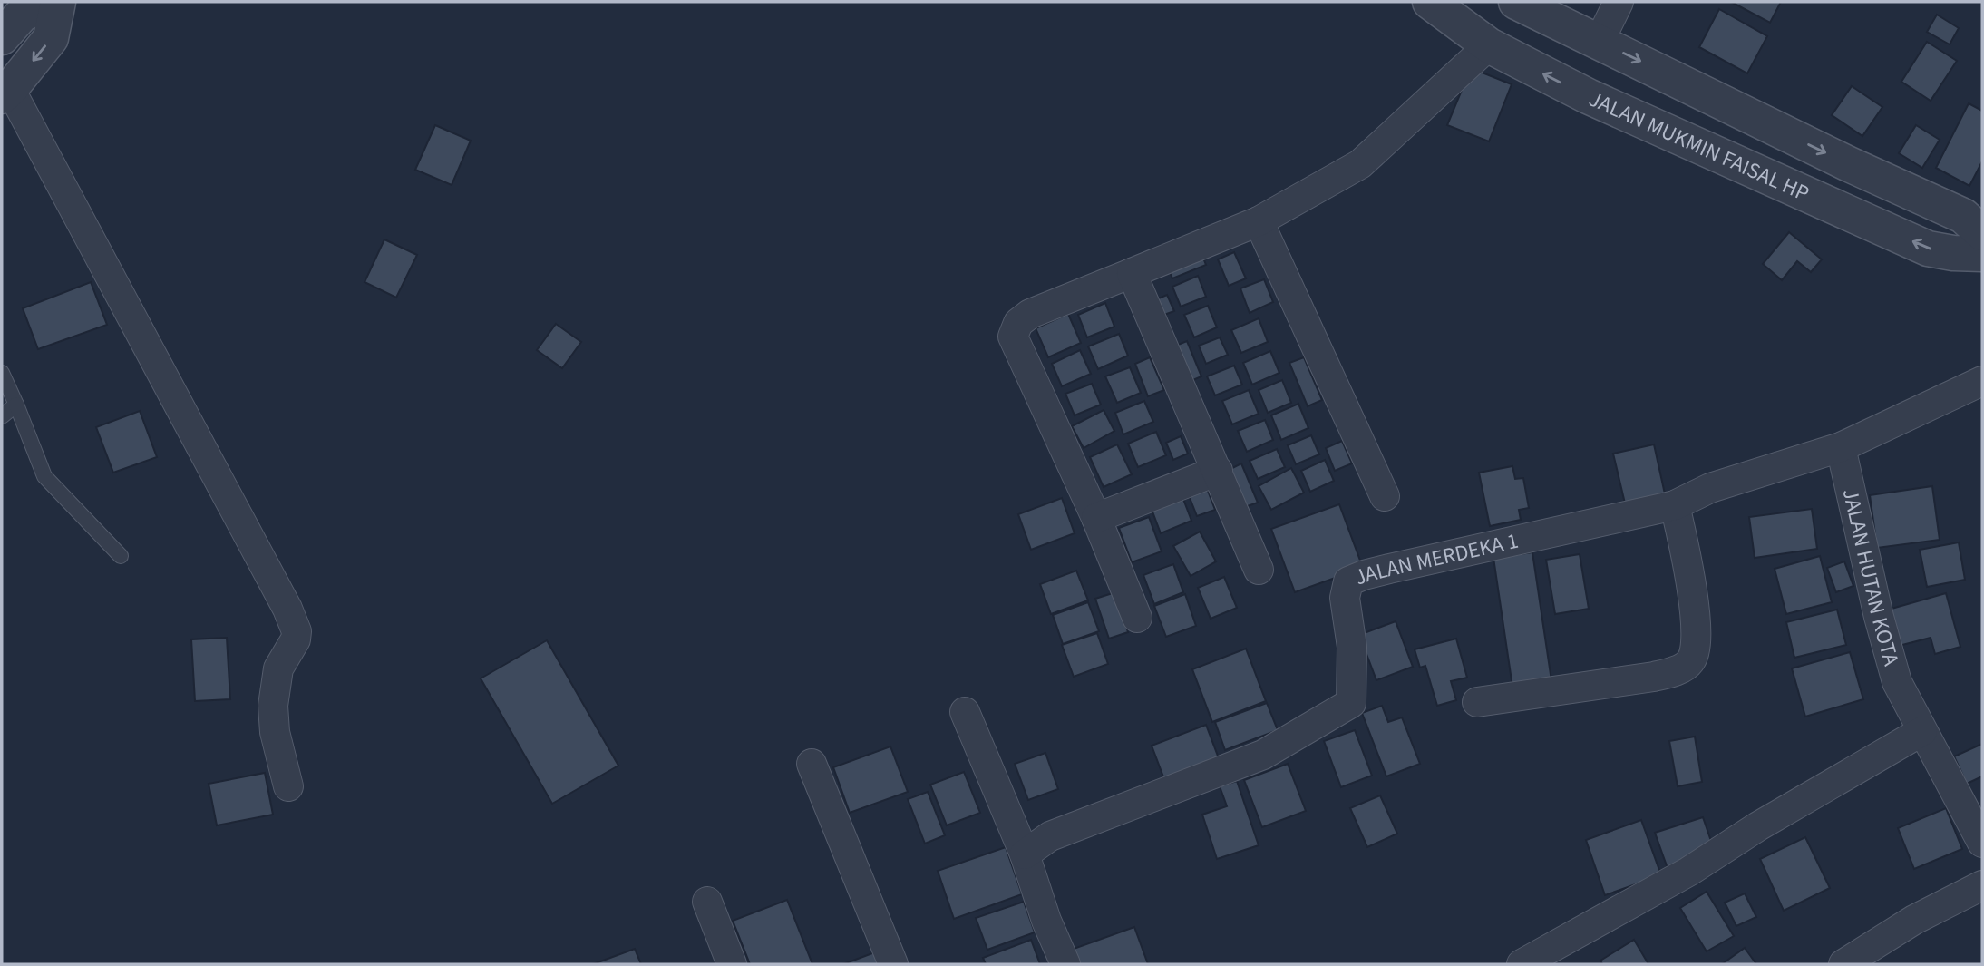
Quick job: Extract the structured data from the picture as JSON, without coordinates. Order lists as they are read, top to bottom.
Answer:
{
  "streets": {
    "street": ["JALAN MUKMIN FAISAL HP", "JALAN MERDEKA 1", "JALAN HUTAN KOTA"]
  },
  "crossings": [
    ["JALAN MERDEKA 1", "JALAN HUTAN KOTA"]
  ]
}
